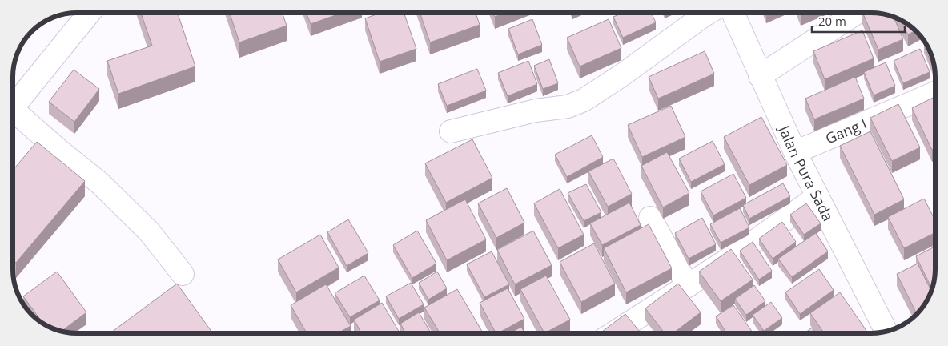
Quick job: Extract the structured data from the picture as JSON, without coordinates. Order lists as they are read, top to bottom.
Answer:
{
  "streets": {
    "main road": ["Gang I", "Jalan Pura Sada"]
  },
  "crossings": [
    ["Gang I", "Jalan Pura Sada"]
  ],
  "scale_bar": "20 m"
}
